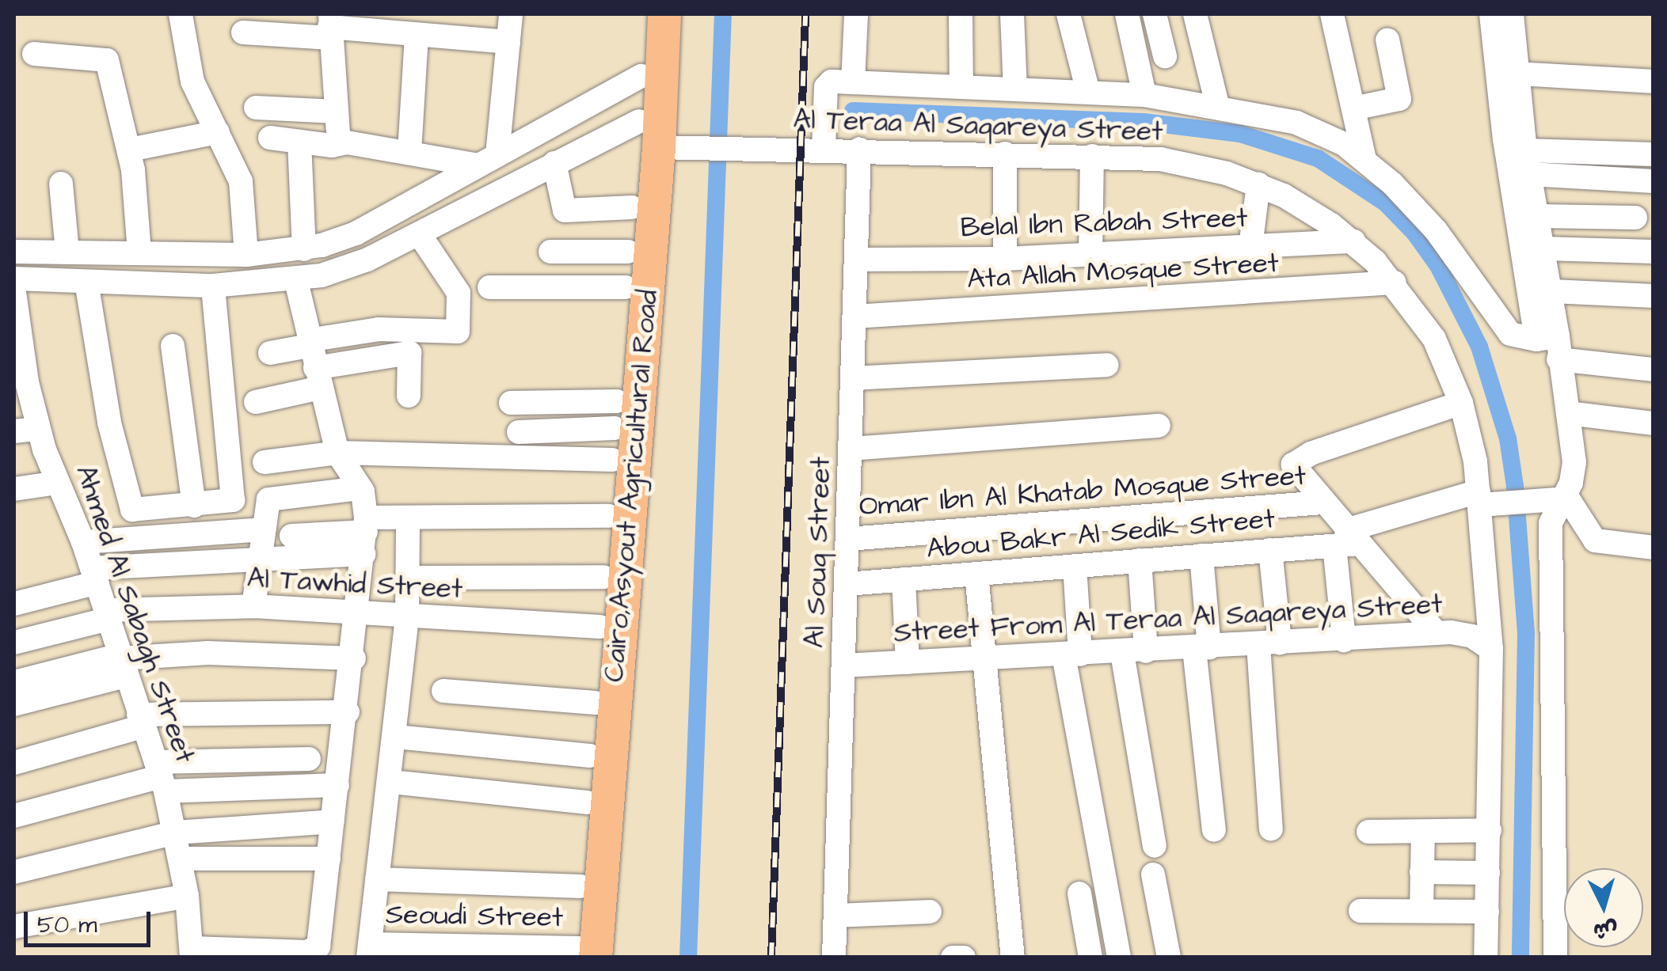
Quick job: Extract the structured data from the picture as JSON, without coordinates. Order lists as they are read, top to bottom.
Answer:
{
  "streets": {
    "highway": ["Cairo,Asyout Agricultural Road"],
    "street": [
      "Al Teraa Al Saqareya Street",
      "Belal Ibn Rabah Street",
      "Ata Allah Mosque Street",
      "Omar Ibn Al Khatab Mosque Street",
      "Abou Bakr Al Sedik Street",
      "Al Souq Street",
      "Al Tawhid Street",
      "Ahmed Al Sabagh Street",
      "Street From Al Teraa Al Saqareya Street",
      "Seoudi Street"
    ]
  },
  "crossings": [
    ["Al Teraa Al Saqareya Street", "Belal Ibn Rabah Street"],
    ["Al Teraa Al Saqareya Street", "Ata Allah Mosque Street"],
    ["Al Teraa Al Saqareya Street", "Cairo,Asyout Agricultural Road"],
    ["Al Teraa Al Saqareya Street", "Abou Bakr Al Sedik Street"],
    ["Al Teraa Al Saqareya Street", "Al Souq Street"],
    ["Al Teraa Al Saqareya Street", "Street From Al Teraa Al Saqareya Street"],
    ["Belal Ibn Rabah Street", "Al Souq Street"],
    ["Ata Allah Mosque Street", "Al Souq Street"],
    ["Cairo,Asyout Agricultural Road", "Al Tawhid Street"],
    ["Cairo,Asyout Agricultural Road", "Seoudi Street"],
    ["Omar Ibn Al Khatab Mosque Street", "Al Souq Street"],
    ["Abou Bakr Al Sedik Street", "Al Souq Street"],
    ["Al Souq Street", "Street From Al Teraa Al Saqareya Street"],
    ["Al Tawhid Street", "Ahmed Al Sabagh Street"]
  ],
  "scale_bar": "50 m",
  "north": "bottom"
}
